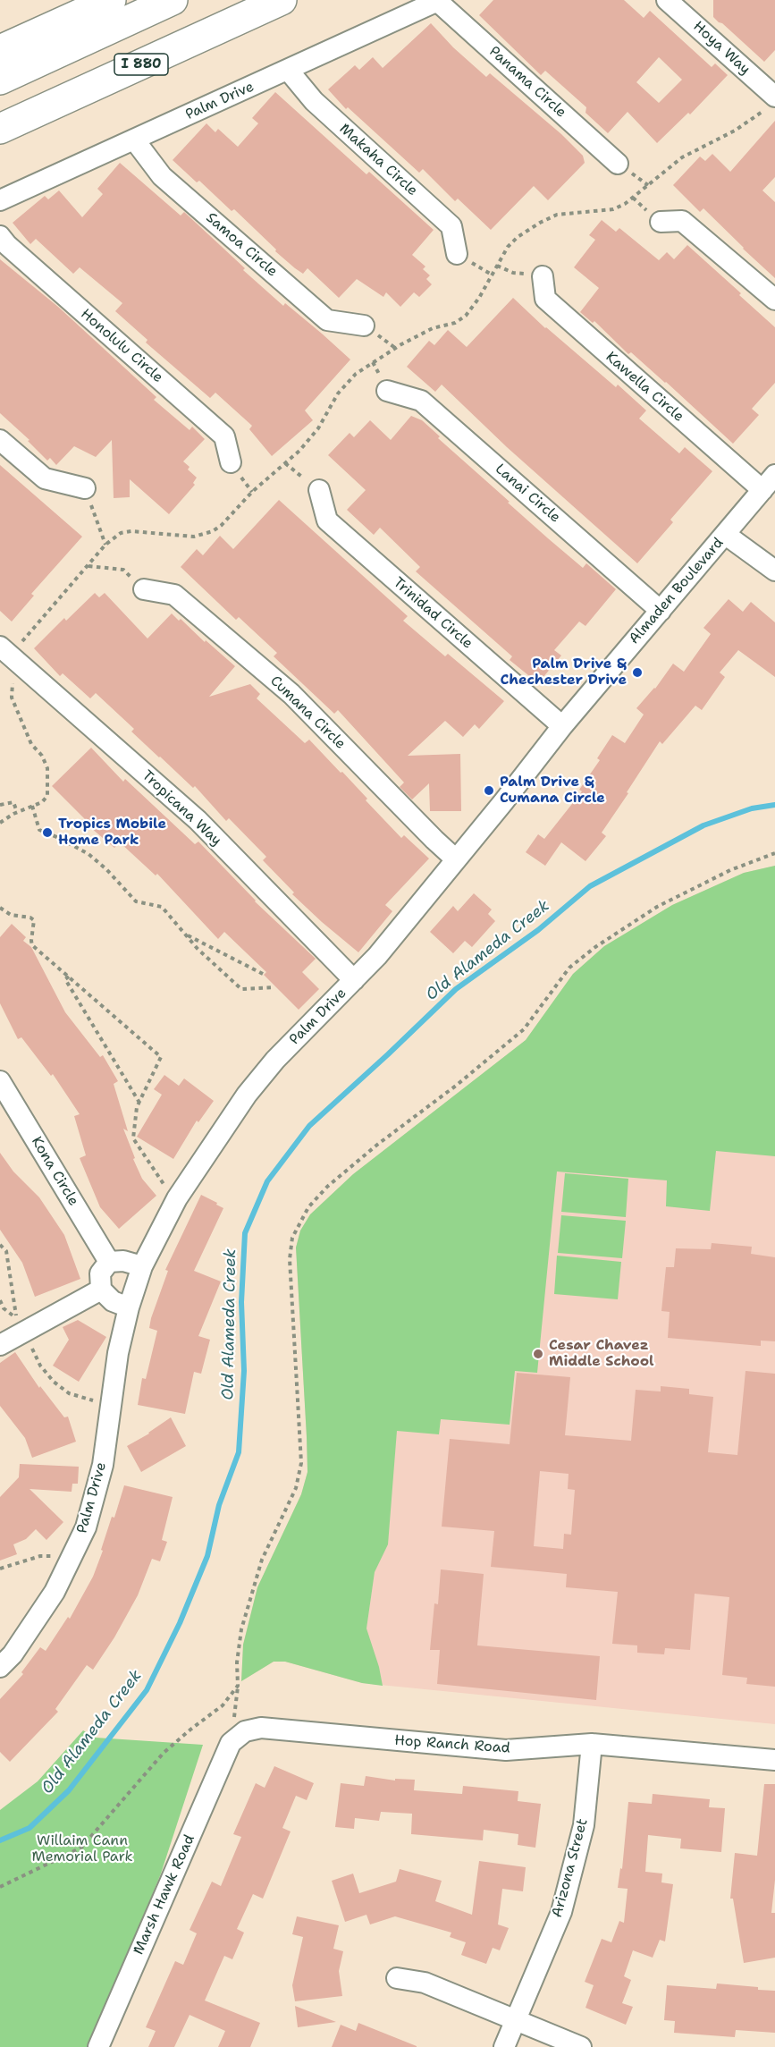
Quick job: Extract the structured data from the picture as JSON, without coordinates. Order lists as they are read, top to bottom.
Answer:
{
  "streets": {
    "highway": ["I 880"],
    "street": [
      "Hoya Way",
      "Panama Circle",
      "Palm Drive",
      "Makaha Circle",
      "Samoa Circle",
      "Honolulu Circle",
      "Kawella Circle",
      "Lanai Circle",
      "Almaden Boulevard",
      "Trinidad Circle",
      "Cumana Circle",
      "Tropicana Way",
      "Kona Circle",
      "Hop Ranch Road",
      "Arizona Street",
      "Marsh Hawk Road"
    ]
  },
  "crossings": [
    ["Panama Circle", "Palm Drive"],
    ["Palm Drive", "Makaha Circle"],
    ["Palm Drive", "Samoa Circle"],
    ["Palm Drive", "Almaden Boulevard"],
    ["Palm Drive", "Cumana Circle"],
    ["Palm Drive", "Tropicana Way"],
    ["Kawella Circle", "Almaden Boulevard"],
    ["Lanai Circle", "Almaden Boulevard"],
    ["Almaden Boulevard", "Trinidad Circle"],
    ["Hop Ranch Road", "Arizona Street"],
    ["Hop Ranch Road", "Marsh Hawk Road"]
  ],
  "water": ["Old Alameda Creek"],
  "parks": ["Willaim Cann Memorial Park"],
  "places": [
    "Palm Drive & Chechester Drive",
    "Palm Drive & Cumana Circle",
    "Tropics Mobile Home Park",
    "Cesar Chavez Middle School"
  ]
}
